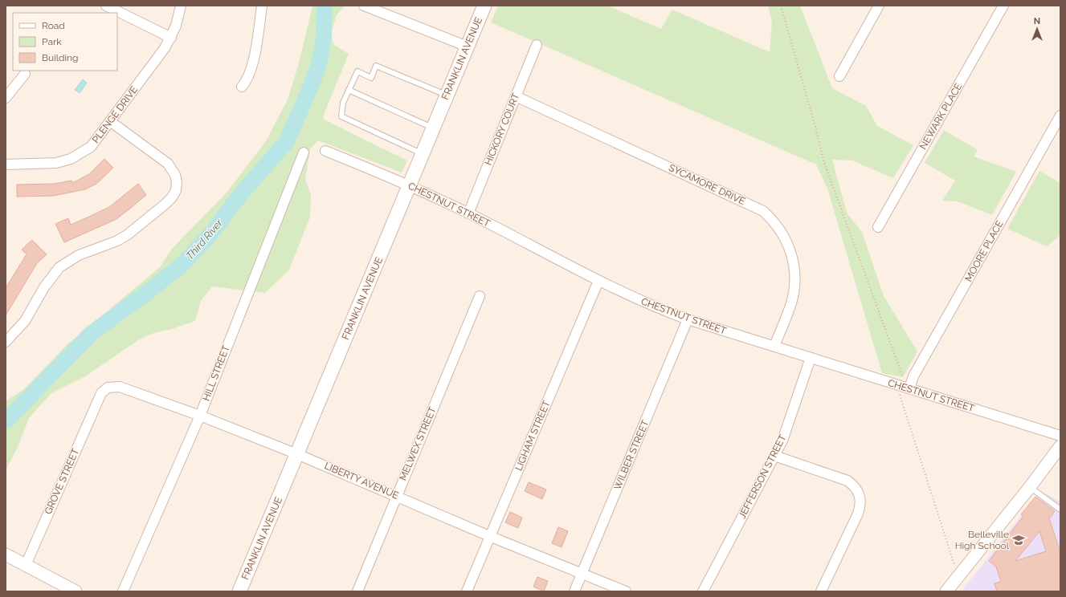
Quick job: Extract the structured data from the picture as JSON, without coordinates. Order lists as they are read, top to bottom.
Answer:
{
  "streets": {
    "main road": ["FRANKLIN AVENUE"],
    "street": [
      "PLENGE DRIVE",
      "NEWARK PLACE",
      "HICKORY COURT",
      "SYCAMORE DRIVE",
      "CHESTNUT STREET",
      "MOORE PLACE",
      "HILL STREET",
      "LIGHAM STREET",
      "MELWEX STREET",
      "WILBER STREET",
      "JEFFERSON STREET",
      "LIBERTY AVENUE",
      "GROVE STREET"
    ]
  },
  "crossings": [
    ["FRANKLIN AVENUE", "CHESTNUT STREET"],
    ["FRANKLIN AVENUE", "LIBERTY AVENUE"],
    ["HICKORY COURT", "SYCAMORE DRIVE"],
    ["HICKORY COURT", "CHESTNUT STREET"],
    ["SYCAMORE DRIVE", "CHESTNUT STREET"],
    ["CHESTNUT STREET", "MOORE PLACE"],
    ["CHESTNUT STREET", "LIGHAM STREET"],
    ["CHESTNUT STREET", "WILBER STREET"],
    ["CHESTNUT STREET", "JEFFERSON STREET"],
    ["HILL STREET", "LIBERTY AVENUE"],
    ["LIGHAM STREET", "LIBERTY AVENUE"],
    ["MELWEX STREET", "LIBERTY AVENUE"],
    ["WILBER STREET", "LIBERTY AVENUE"],
    ["LIBERTY AVENUE", "GROVE STREET"]
  ],
  "water": ["Third River"],
  "places": {
    "school or university": ["Belleville High School"]
  },
  "legend": ["Road", "Park", "Building"],
  "north": "top"
}
